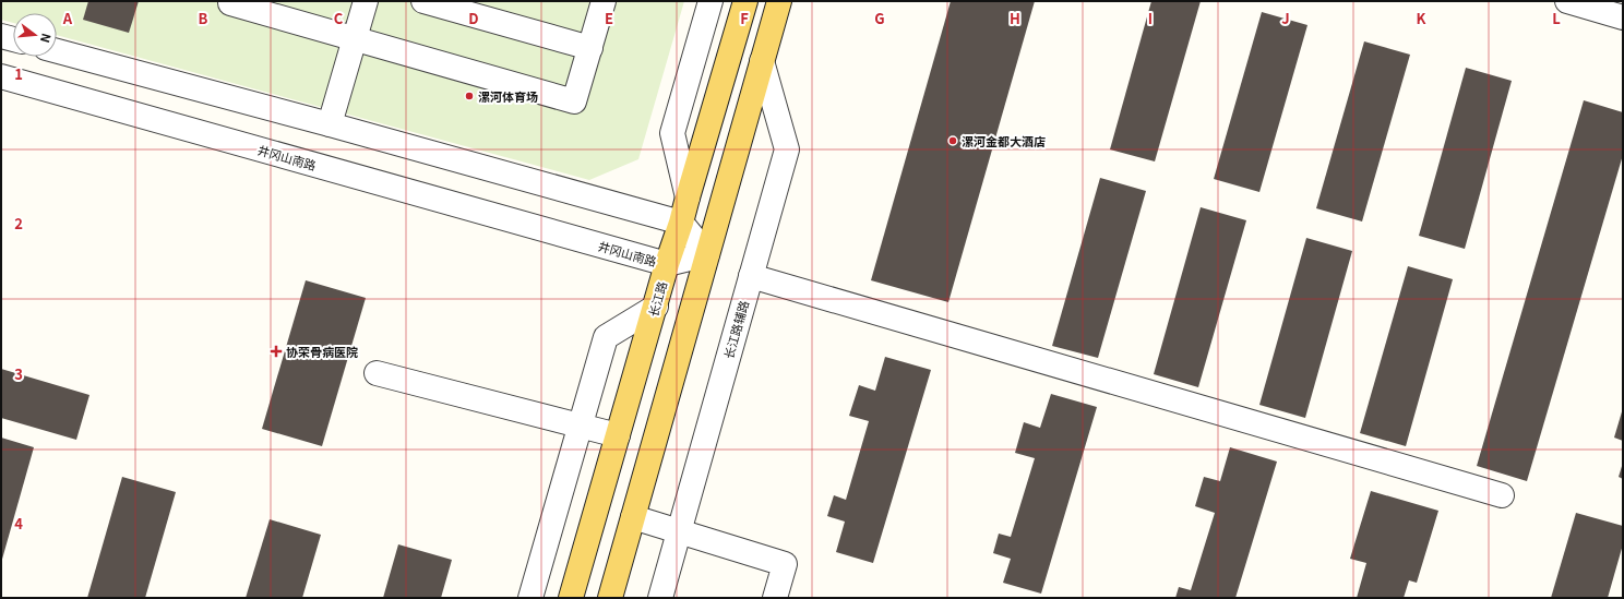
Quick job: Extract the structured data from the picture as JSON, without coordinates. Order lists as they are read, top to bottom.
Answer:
{
  "streets": {
    "main road": ["长江路"],
    "street": ["井冈山南路", "长江路辅路"]
  },
  "crossings": [
    ["井冈山南路", "长江路"]
  ],
  "places": {
    "other": ["漯河体育场", "漯河金都大酒店"],
    "health": ["协荣骨病医院"]
  },
  "north": "right",
  "grid": {
    "columns": [
      "A",
      "B",
      "C",
      "D",
      "E",
      "F",
      "G",
      "H",
      "I",
      "J",
      "K",
      "L"
    ],
    "rows": [
      "1",
      "2",
      "3",
      "4"
    ]
  }
}
